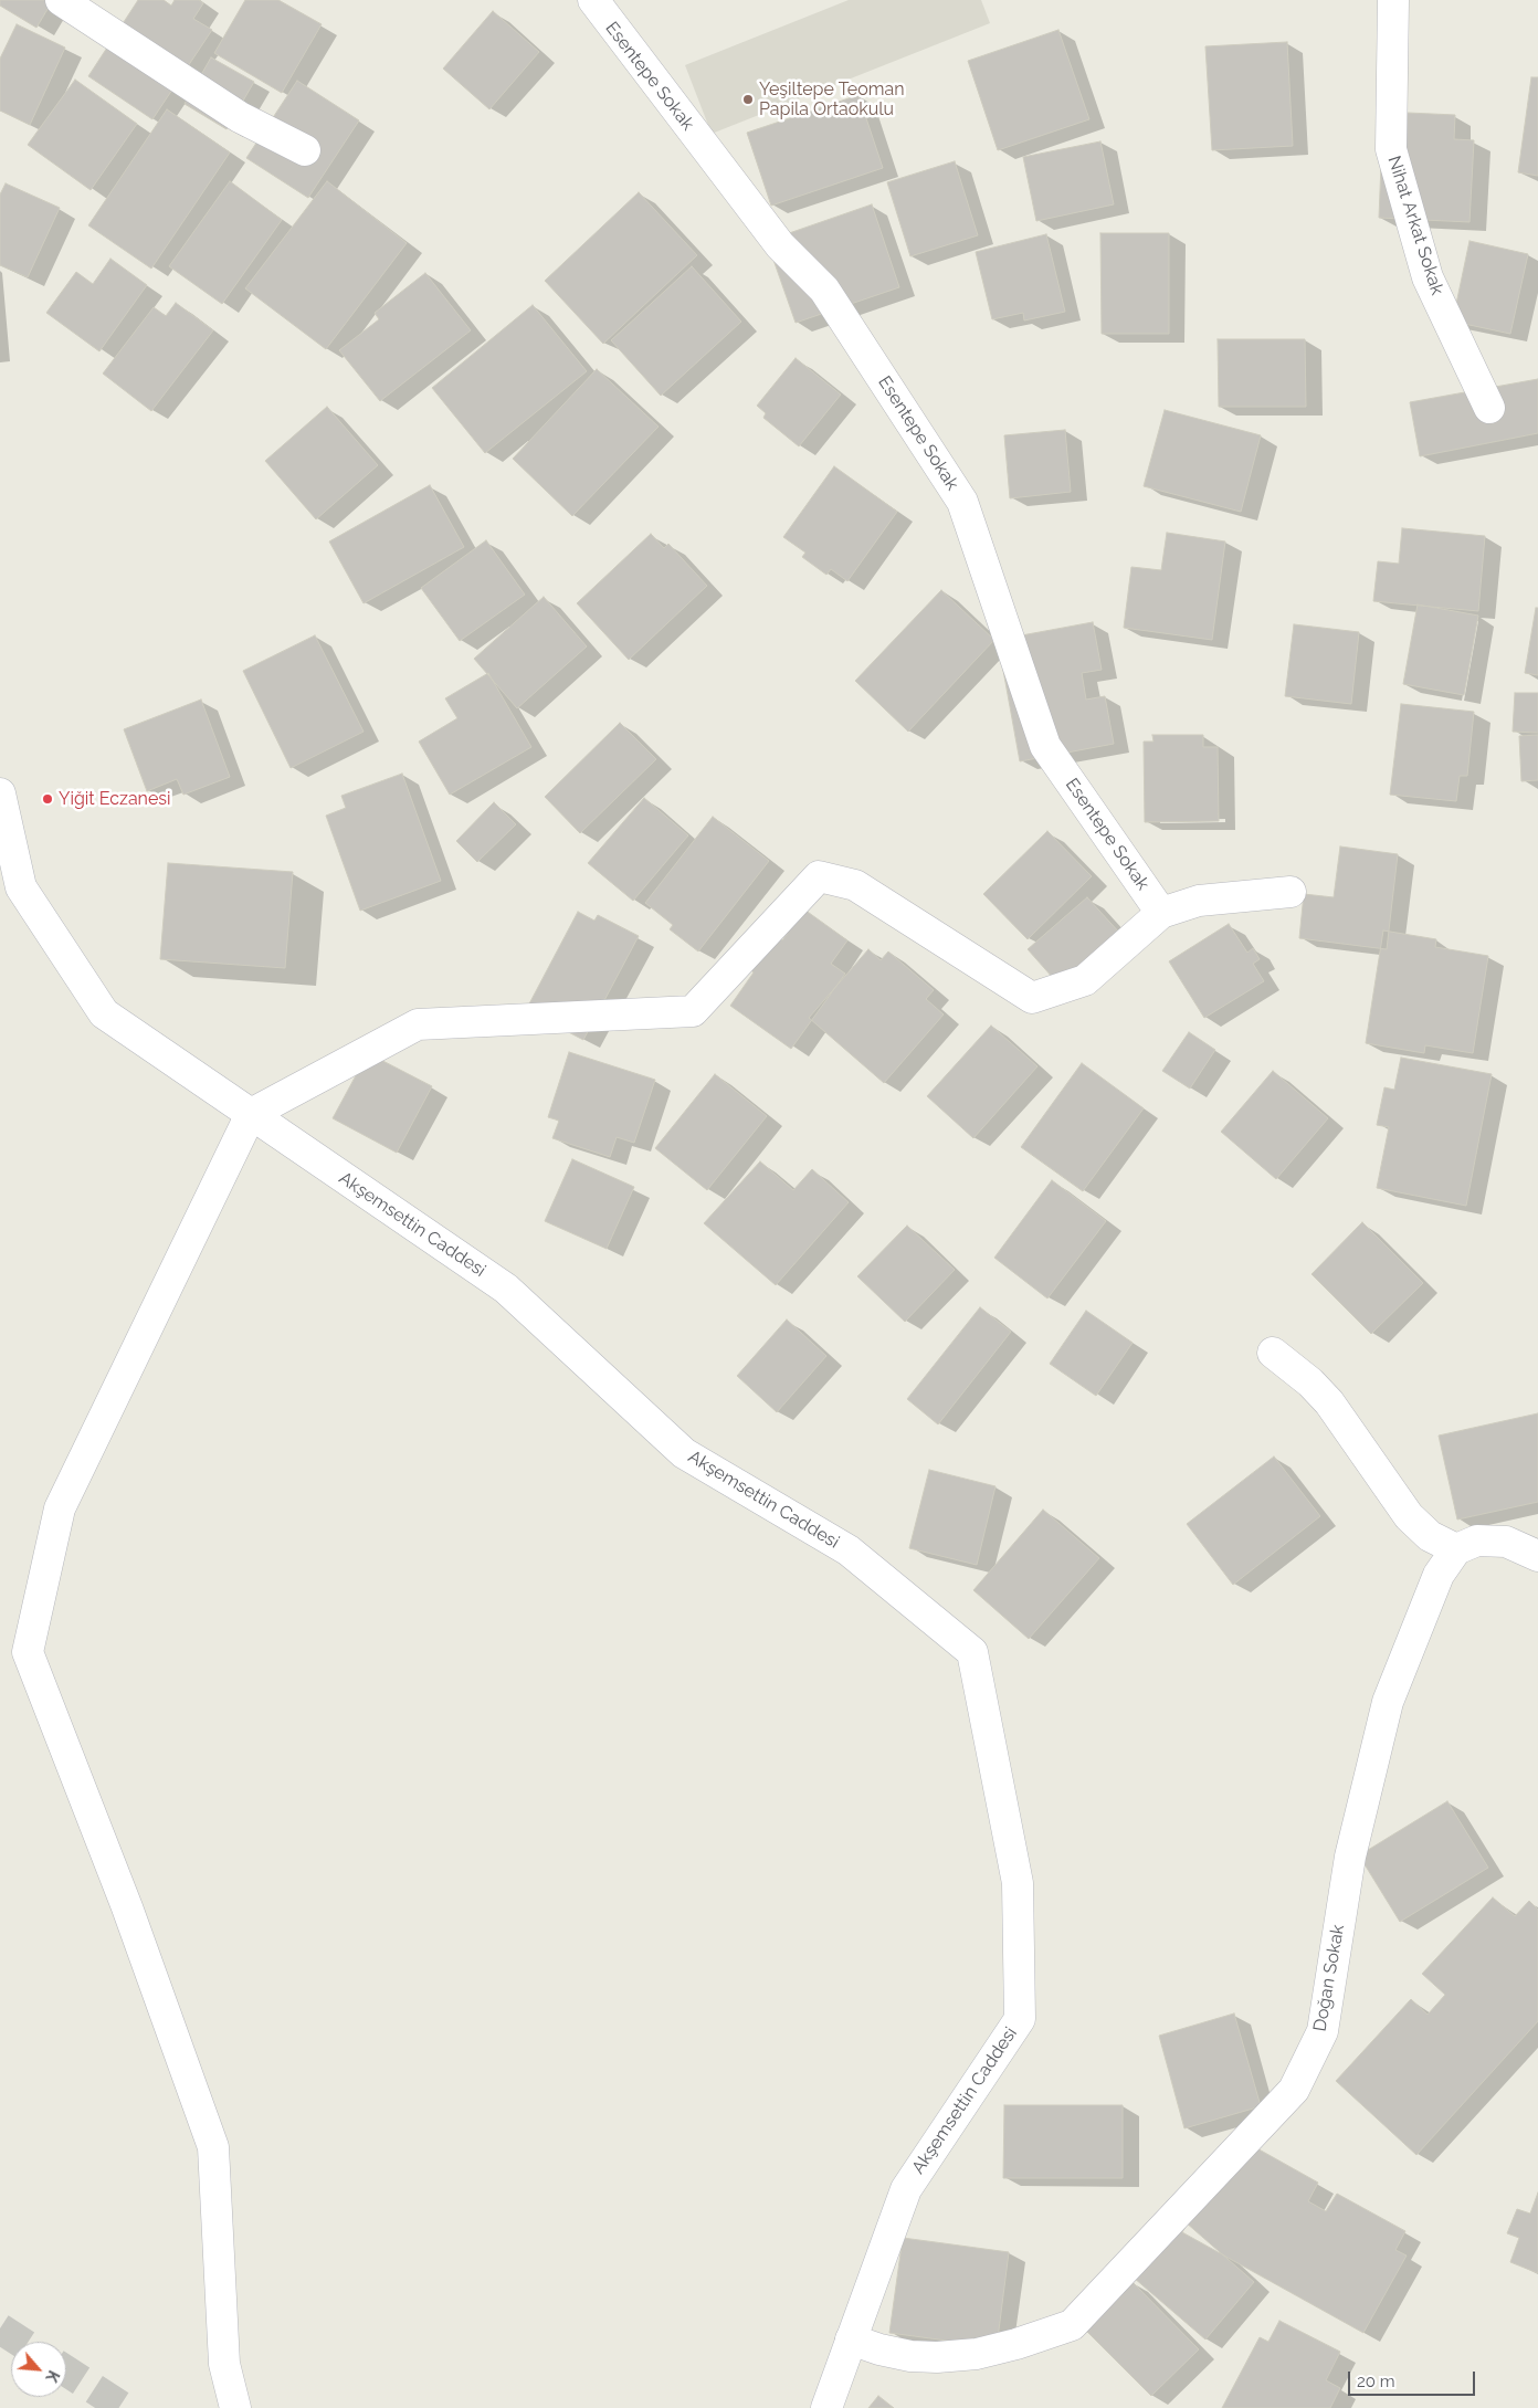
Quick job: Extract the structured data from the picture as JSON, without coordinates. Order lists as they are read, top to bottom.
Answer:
{
  "streets": {
    "street": [
      "Esentepe Sokak",
      "Nihat Arkat Sokak",
      "Akşemsettin Caddesi",
      "Doğan Sokak"
    ]
  },
  "crossings": [
    ["Akşemsettin Caddesi", "Doğan Sokak"]
  ],
  "places": ["Yeşiltepe Teoman Papila Ortaokulu", "Yiğit Eczanesi"],
  "scale_bar": "20 m",
  "north": "bottom right"
}
